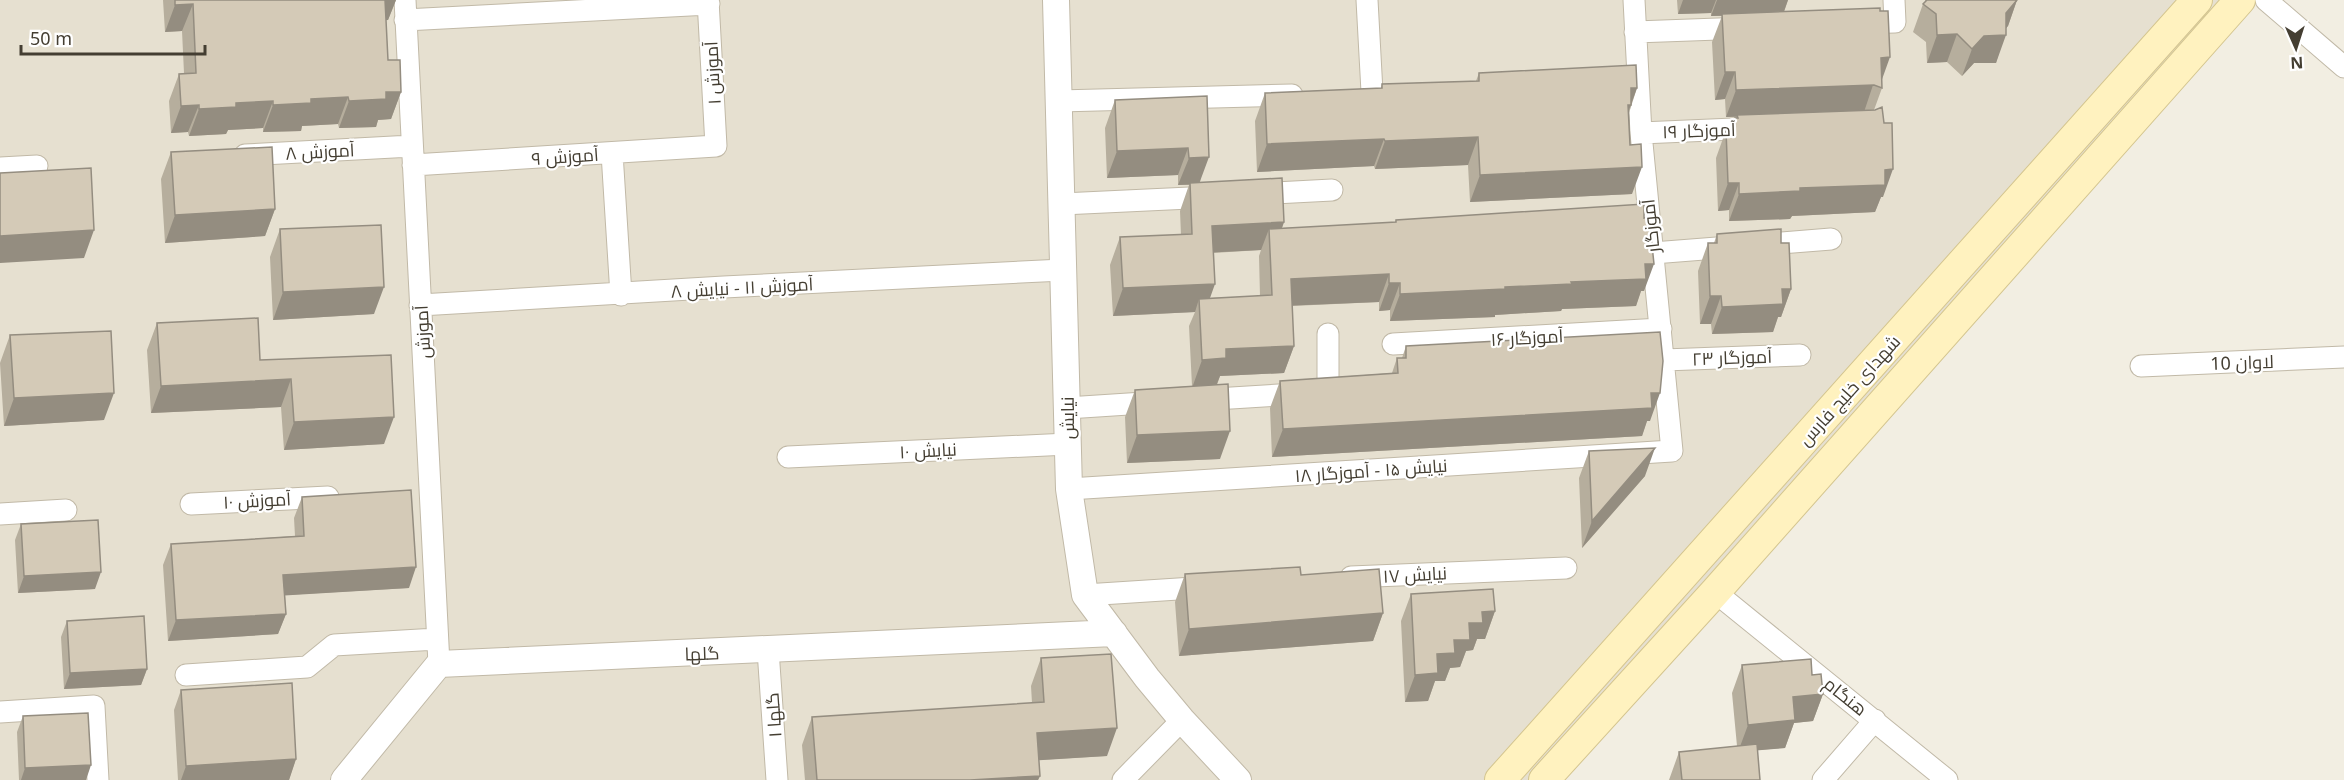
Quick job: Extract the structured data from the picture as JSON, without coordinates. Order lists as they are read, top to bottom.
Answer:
{
  "streets": {
    "main road": ["شهدای خلیج فارس"],
    "street": [
      "آموزش ۱",
      "آموزگار ۱۹",
      "آموزش ۸",
      "آموزش ۹",
      "آموزگار",
      "آموزش ۱۱ - نیایش ۸",
      "آموزش",
      "آموزگار ۱۶",
      "آموزگار ۲۳",
      "لاوان 10",
      "نیایش",
      "نیایش ۱۰",
      "نیایش ۱۵ - آموزگار ۱۸",
      "آموزش ۱۰",
      "نیایش ۱۷",
      "گلها",
      "هنگام",
      "گلها ۱"
    ]
  },
  "crossings": [
    ["آموزش ۱", "آموزش ۹"],
    ["آموزگار ۱۹", "آموزگار"],
    ["آموزش ۸", "آموزش ۹"],
    ["آموزش ۸", "آموزش"],
    ["آموزش ۹", "آموزش"],
    ["آموزگار", "آموزگار ۱۶"],
    ["آموزگار", "آموزگار ۲۳"],
    ["آموزگار", "نیایش ۱۵ - آموزگار ۱۸"],
    ["آموزش ۱۱ - نیایش ۸", "آموزش"],
    ["آموزش ۱۱ - نیایش ۸", "نیایش"],
    ["آموزش", "گلها"],
    ["شهدای خلیج فارس", "هنگام"],
    ["نیایش", "نیایش ۱۰"],
    ["نیایش", "نیایش ۱۵ - آموزگار ۱۸"],
    ["نیایش", "گلها"],
    ["گلها", "گلها ۱"]
  ],
  "scale_bar": "50 m",
  "north": "bottom"
}
